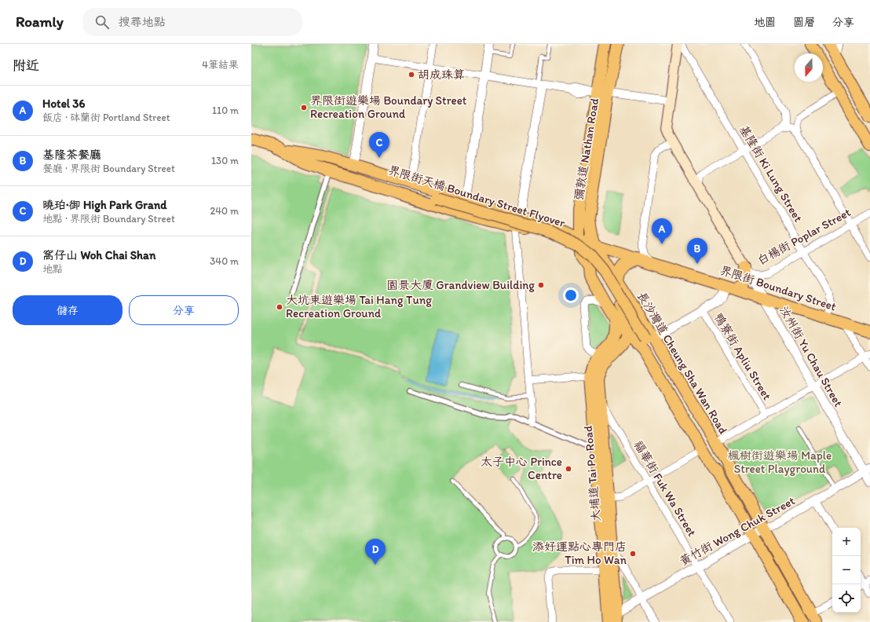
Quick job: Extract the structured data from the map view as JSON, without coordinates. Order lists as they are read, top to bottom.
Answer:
{
  "streets": {
    "main road": [
      "彌敦道 Nathan Road",
      "界限街天橋 Boundary Street Flyover",
      "界限街 Boundary Street",
      "汝州街 Yu Chau Street",
      "長沙灣道 Cheung Sha Wan Road",
      "大埔道 Tai Po Road"
    ],
    "street": [
      "基隆街 Ki Lung Street",
      "白楊街 Poplar Street",
      "鴨寮街 Apliu Street",
      "福華街 Fuk Wa Street",
      "黃竹街 Wong Chuk Street"
    ]
  },
  "crossings": [
    ["彌敦道 Nathan Road", "界限街 Boundary Street"],
    ["彌敦道 Nathan Road", "長沙灣道 Cheung Sha Wan Road"],
    ["基隆街 Ki Lung Street", "白楊街 Poplar Street"],
    ["基隆街 Ki Lung Street", "界限街 Boundary Street"],
    ["界限街天橋 Boundary Street Flyover", "界限街 Boundary Street"],
    ["白楊街 Poplar Street", "汝州街 Yu Chau Street"],
    ["界限街 Boundary Street", "汝州街 Yu Chau Street"],
    ["汝州街 Yu Chau Street", "黃竹街 Wong Chuk Street"],
    ["長沙灣道 Cheung Sha Wan Road", "大埔道 Tai Po Road"],
    ["長沙灣道 Cheung Sha Wan Road", "黃竹街 Wong Chuk Street"],
    ["大埔道 Tai Po Road", "福華街 Fuk Wa Street"],
    ["大埔道 Tai Po Road", "黃竹街 Wong Chuk Street"],
    ["福華街 Fuk Wa Street", "黃竹街 Wong Chuk Street"]
  ],
  "parks": ["楓樹街遊樂場 Maple Street Playground"],
  "places": [
    "胡成珠算",
    "界限街遊樂場 Boundary Street Recreation Ground",
    "園景大廈 Grandview Building",
    "大坑東遊樂場 Tai Hang Tung Recreation Ground",
    "太子中心 Prince Centre",
    "添好運點心專門店 Tim Ho Wan"
  ],
  "north": "bottom",
  "page": {
    "header": "Roamly",
    "search": "搜尋地點",
    "nav": ["地圖", "圖層", "分享"],
    "heading": ["附近", "4筆結果"],
    "list": [
      {
        "mark": "A",
        "name": "Hotel 36",
        "note": "飯店 · 砵蘭街 Portland Street",
        "value": "110 m"
      },
      {
        "mark": "B",
        "name": "基隆茶餐廳",
        "note": "餐廳 · 界限街 Boundary Street",
        "value": "130 m"
      },
      {
        "mark": "C",
        "name": "曉珀·御 High Park Grand",
        "note": "地點 · 界限街 Boundary Street",
        "value": "240 m"
      },
      {
        "mark": "D",
        "name": "窩仔山 Woh Chai Shan",
        "note": "地點",
        "value": "340 m"
      }
    ],
    "pins": [
      "C",
      "A",
      "B",
      "D"
    ],
    "buttons": ["儲存", "分享"],
    "map_buttons": ["+", "−"]
  }
}
